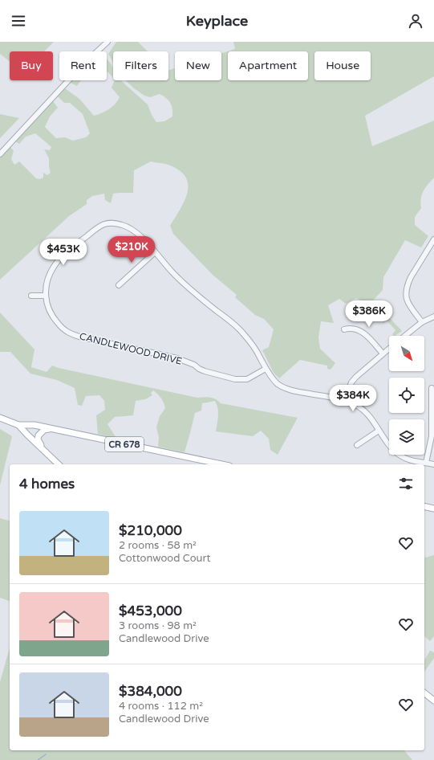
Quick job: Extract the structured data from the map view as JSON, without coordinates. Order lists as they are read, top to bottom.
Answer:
{
  "streets": {
    "main road": ["CR 678"],
    "street": ["CANDLEWOOD DRIVE"]
  },
  "north": "bottom right",
  "page": {
    "header": "Keyplace",
    "chip": [
      "Buy",
      "Rent",
      "Filters",
      "New",
      "Apartment",
      "House"
    ],
    "price": [
      "$210K",
      "$453K",
      "$386K",
      "$384K"
    ],
    "heading": "4 homes",
    "list": [
      {
        "name": "$210,000",
        "note": "2 rooms · 58 m² · Cottonwood Court"
      },
      {
        "name": "$453,000",
        "note": "3 rooms · 98 m² · Candlewood Drive"
      },
      {
        "name": "$384,000",
        "note": "4 rooms · 112 m² · Candlewood Drive"
      }
    ]
  }
}
